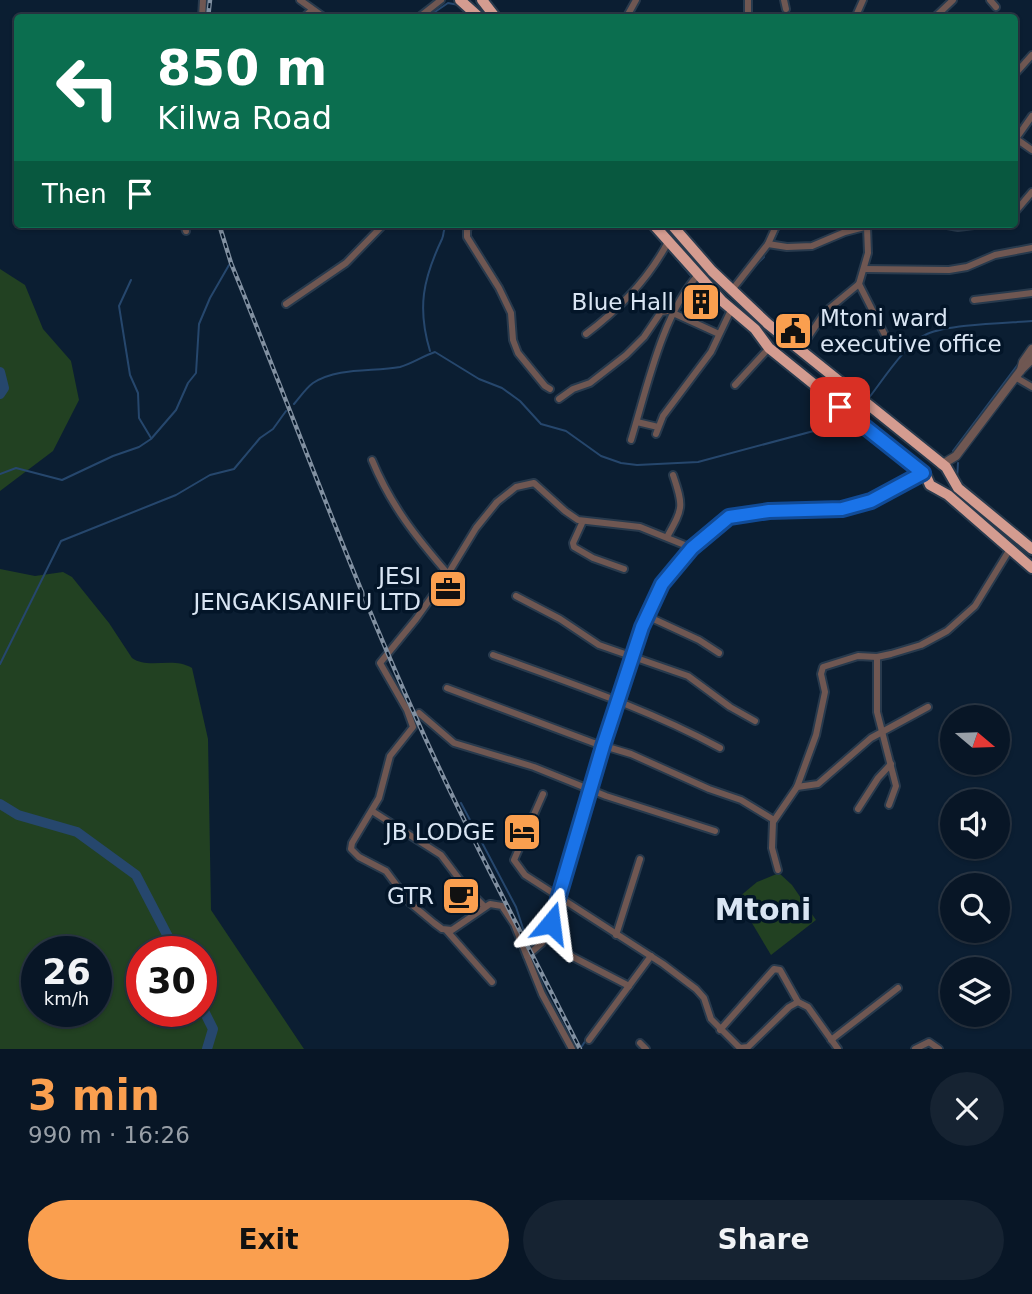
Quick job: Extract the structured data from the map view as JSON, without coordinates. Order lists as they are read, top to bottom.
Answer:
{
  "districts": ["Mtoni"],
  "places": {
    "building": ["Blue Hall"],
    "public building": ["Mtoni ward executive office"],
    "office": ["JESI JENGAKISANIFU LTD"],
    "hotel": ["JB LODGE"],
    "cafe": ["GTR"]
  },
  "north": "right",
  "page": {
    "turn": ["850 m", "Kilwa Road"],
    "then": "Then",
    "speed": "26 km/h",
    "limit": "30",
    "heading": ["3 min", "990 m · 16:26"],
    "buttons": ["Exit", "Share"]
  }
}
